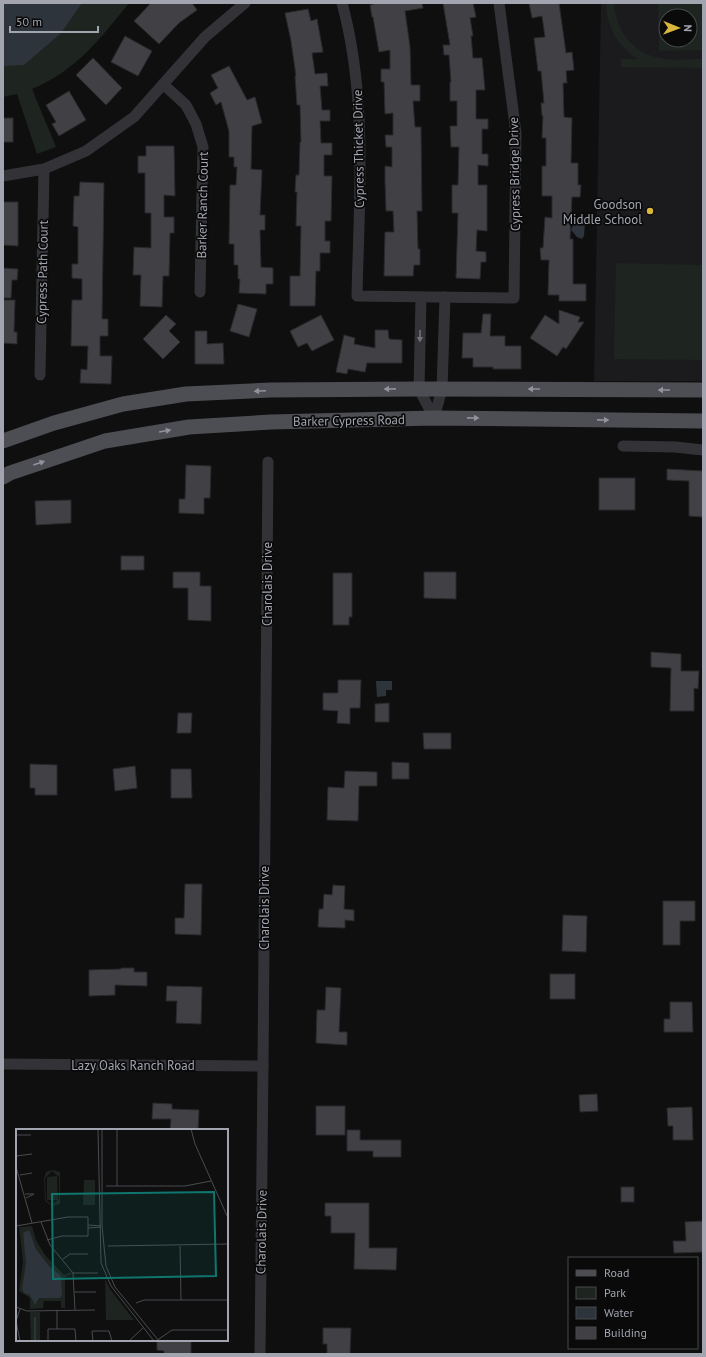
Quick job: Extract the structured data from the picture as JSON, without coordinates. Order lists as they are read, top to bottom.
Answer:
{
  "streets": {
    "main road": ["Barker Cypress Road"],
    "street": [
      "Cypress Thicket Drive",
      "Cypress Bridge Drive",
      "Barker Ranch Court",
      "Cypress Path Court",
      "Charolais Drive",
      "Lazy Oaks Ranch Road"
    ]
  },
  "crossings": [
    ["Charolais Drive", "Lazy Oaks Ranch Road"]
  ],
  "places": ["Goodson Middle School"],
  "legend": [
    "Road",
    "Park",
    "Water",
    "Building"
  ],
  "scale_bar": "50 m",
  "north": "right"
}
